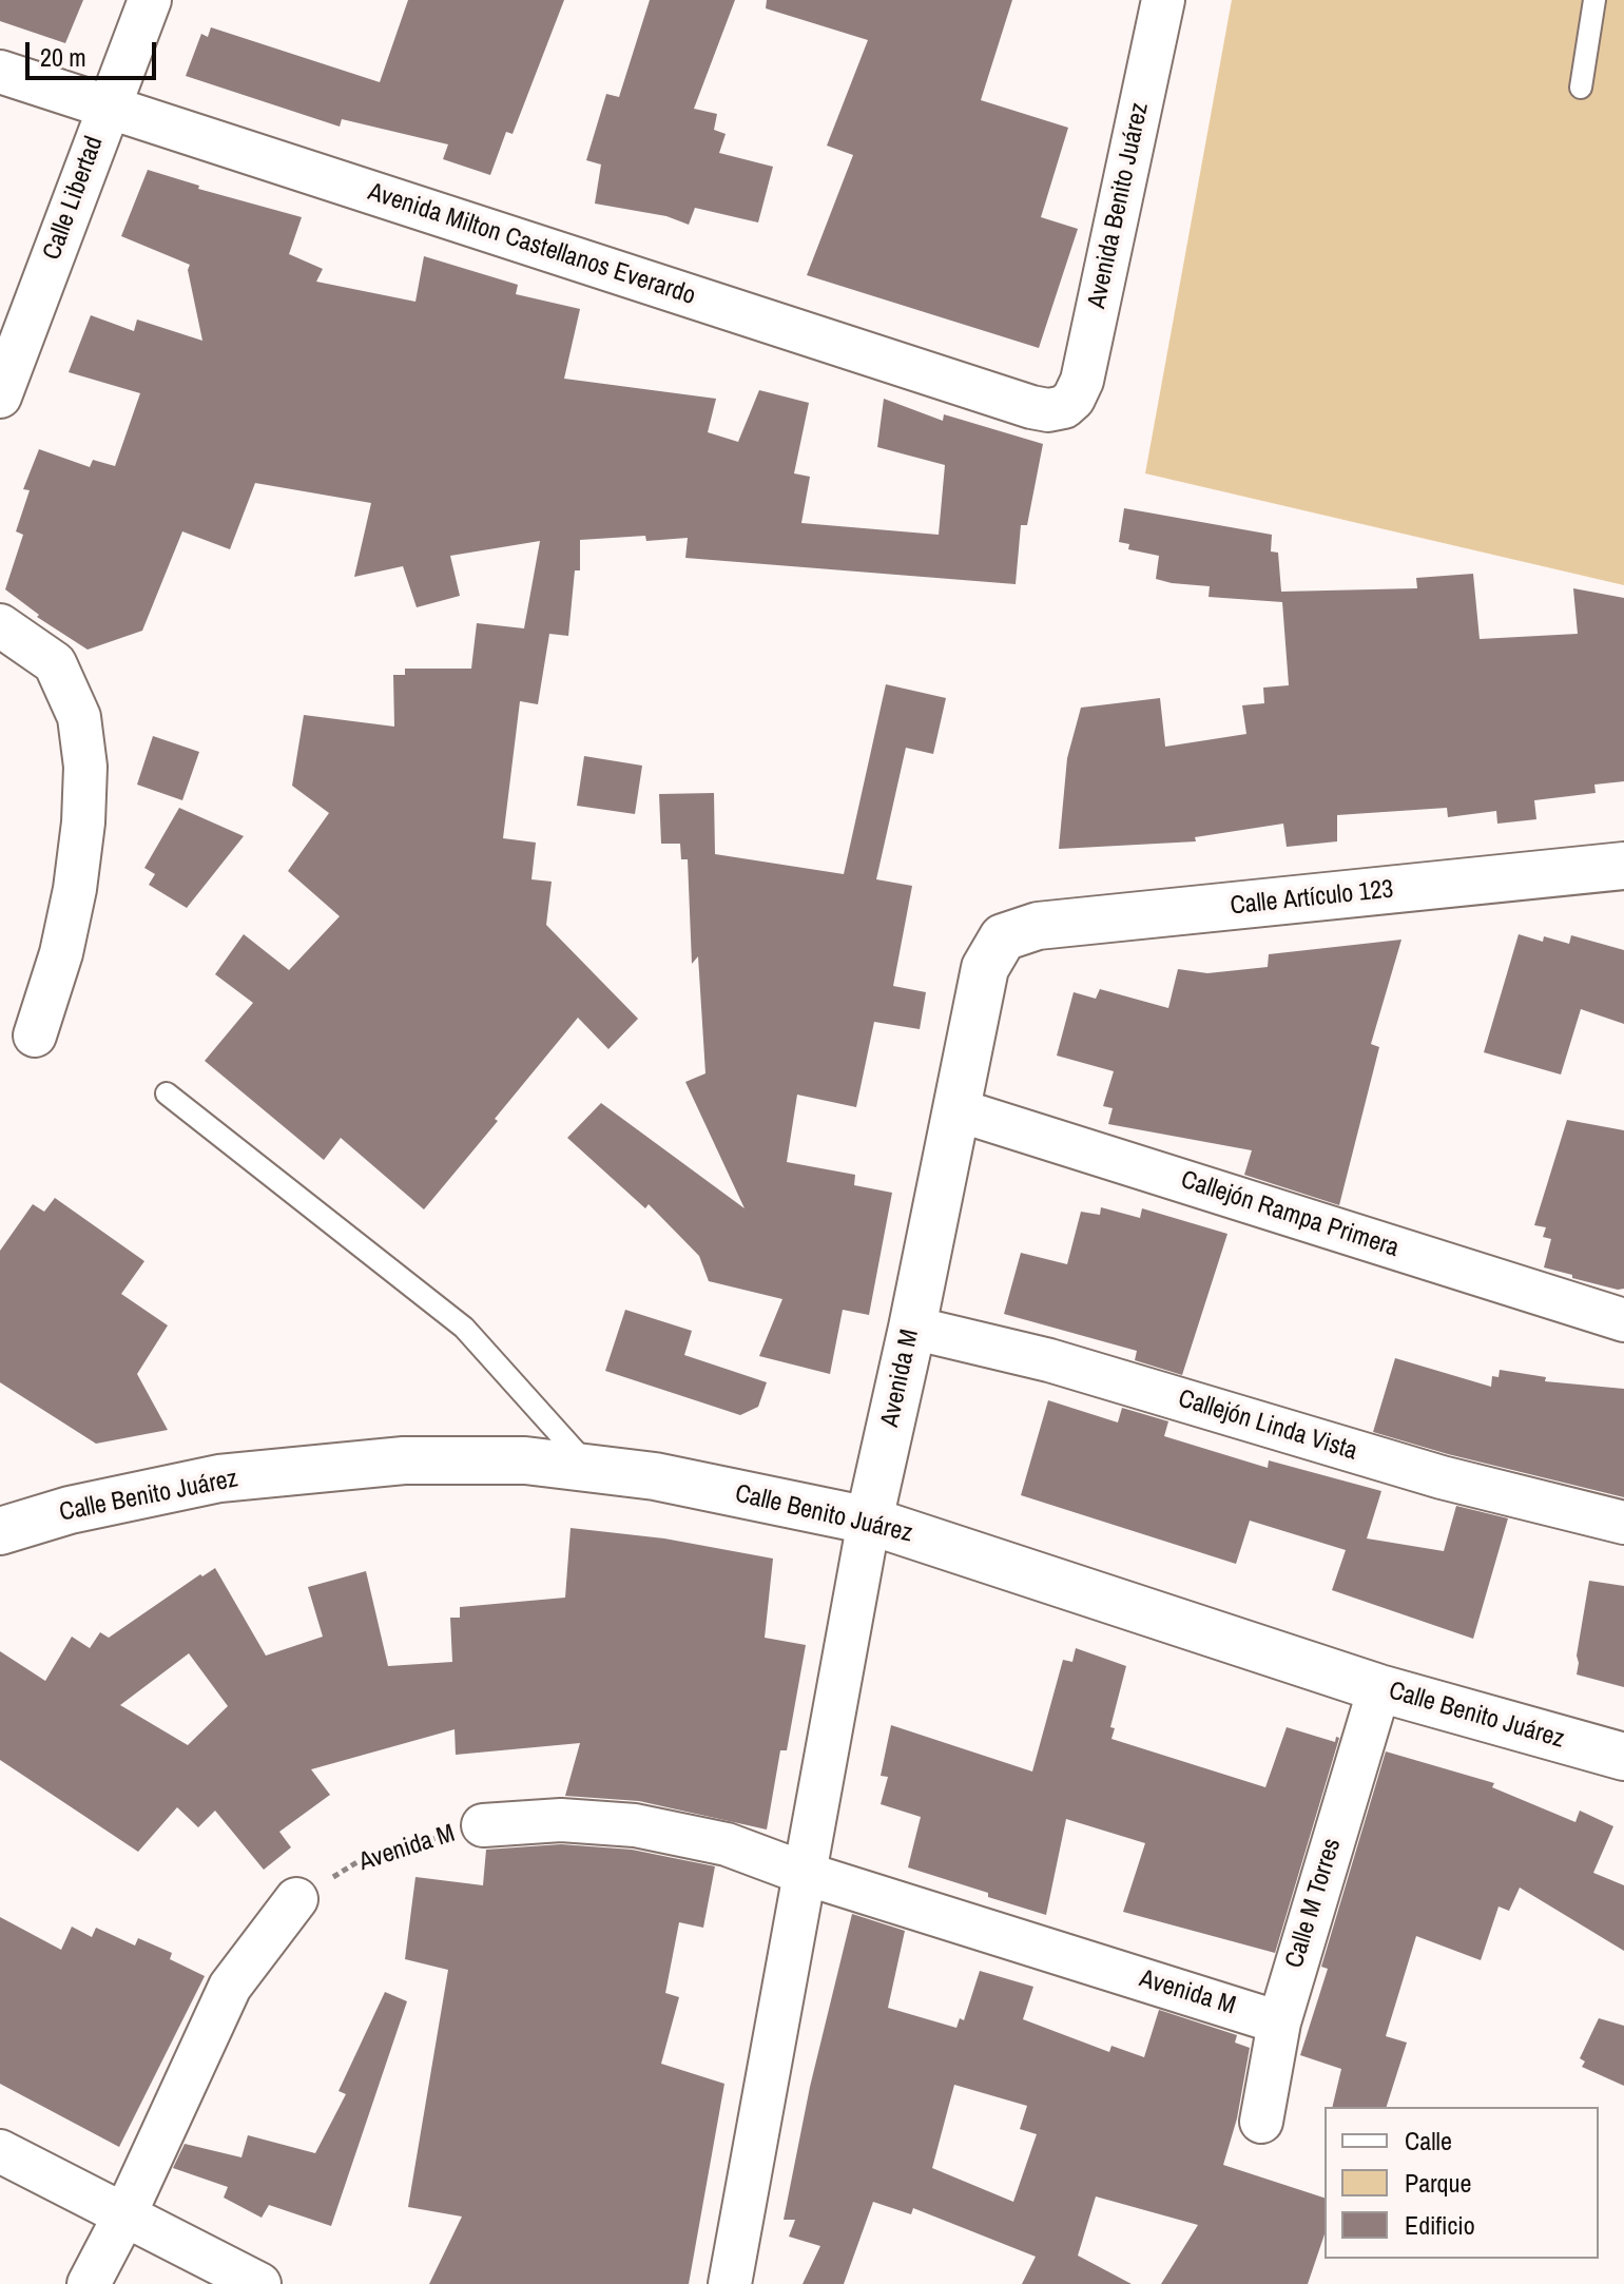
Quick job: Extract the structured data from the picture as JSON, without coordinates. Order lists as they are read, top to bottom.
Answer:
{
  "streets": {
    "main road": ["Calle Artículo 123", "Avenida M", "Calle Benito Juárez"],
    "street": [
      "Calle Libertad",
      "Avenida Benito Juárez",
      "Avenida Milton Castellanos Everardo",
      "Callejón Rampa Primera",
      "Callejón Linda Vista",
      "Calle M Torres"
    ]
  },
  "crossings": [
    ["Calle Libertad", "Avenida Milton Castellanos Everardo"],
    ["Avenida Benito Juárez", "Avenida Milton Castellanos Everardo"],
    ["Calle Artículo 123", "Avenida M"],
    ["Callejón Rampa Primera", "Avenida M"],
    ["Avenida M", "Callejón Linda Vista"],
    ["Avenida M", "Calle Benito Juárez"],
    ["Avenida M", "Calle M Torres"],
    ["Calle Benito Juárez", "Calle M Torres"]
  ],
  "legend": ["Calle", "Parque", "Edificio"],
  "scale_bar": "20 m"
}
